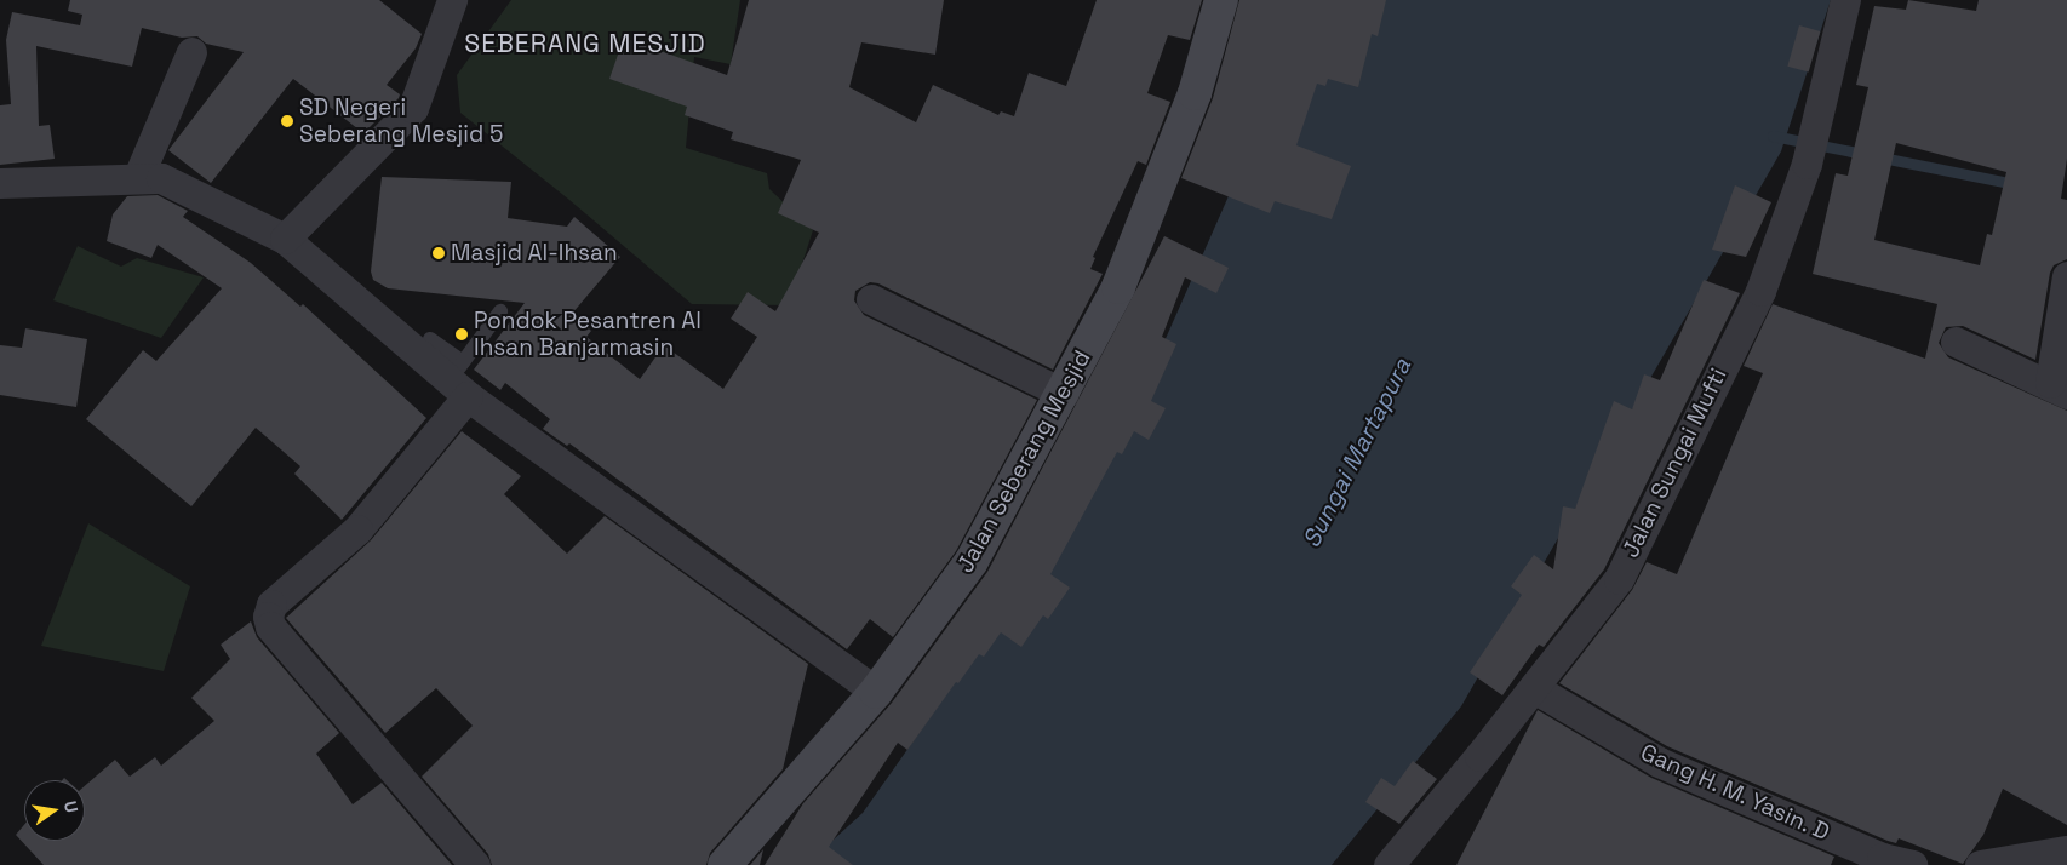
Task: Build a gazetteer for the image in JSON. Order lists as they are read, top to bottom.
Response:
{
  "streets": {
    "street": ["Jalan Seberang Mesjid", "Jalan Sungai Mufti", "Gang H. M. Yasin. D"]
  },
  "crossings": [
    ["Jalan Sungai Mufti", "Gang H. M. Yasin. D"]
  ],
  "districts": ["SEBERANG MESJID"],
  "water": ["Sungai Martapura"],
  "places": ["SD Negeri Seberang Mesjid 5", "Masjid Al-Ihsan", "Pondok Pesantren Al Ihsan Banjarmasin"],
  "north": "right"
}
